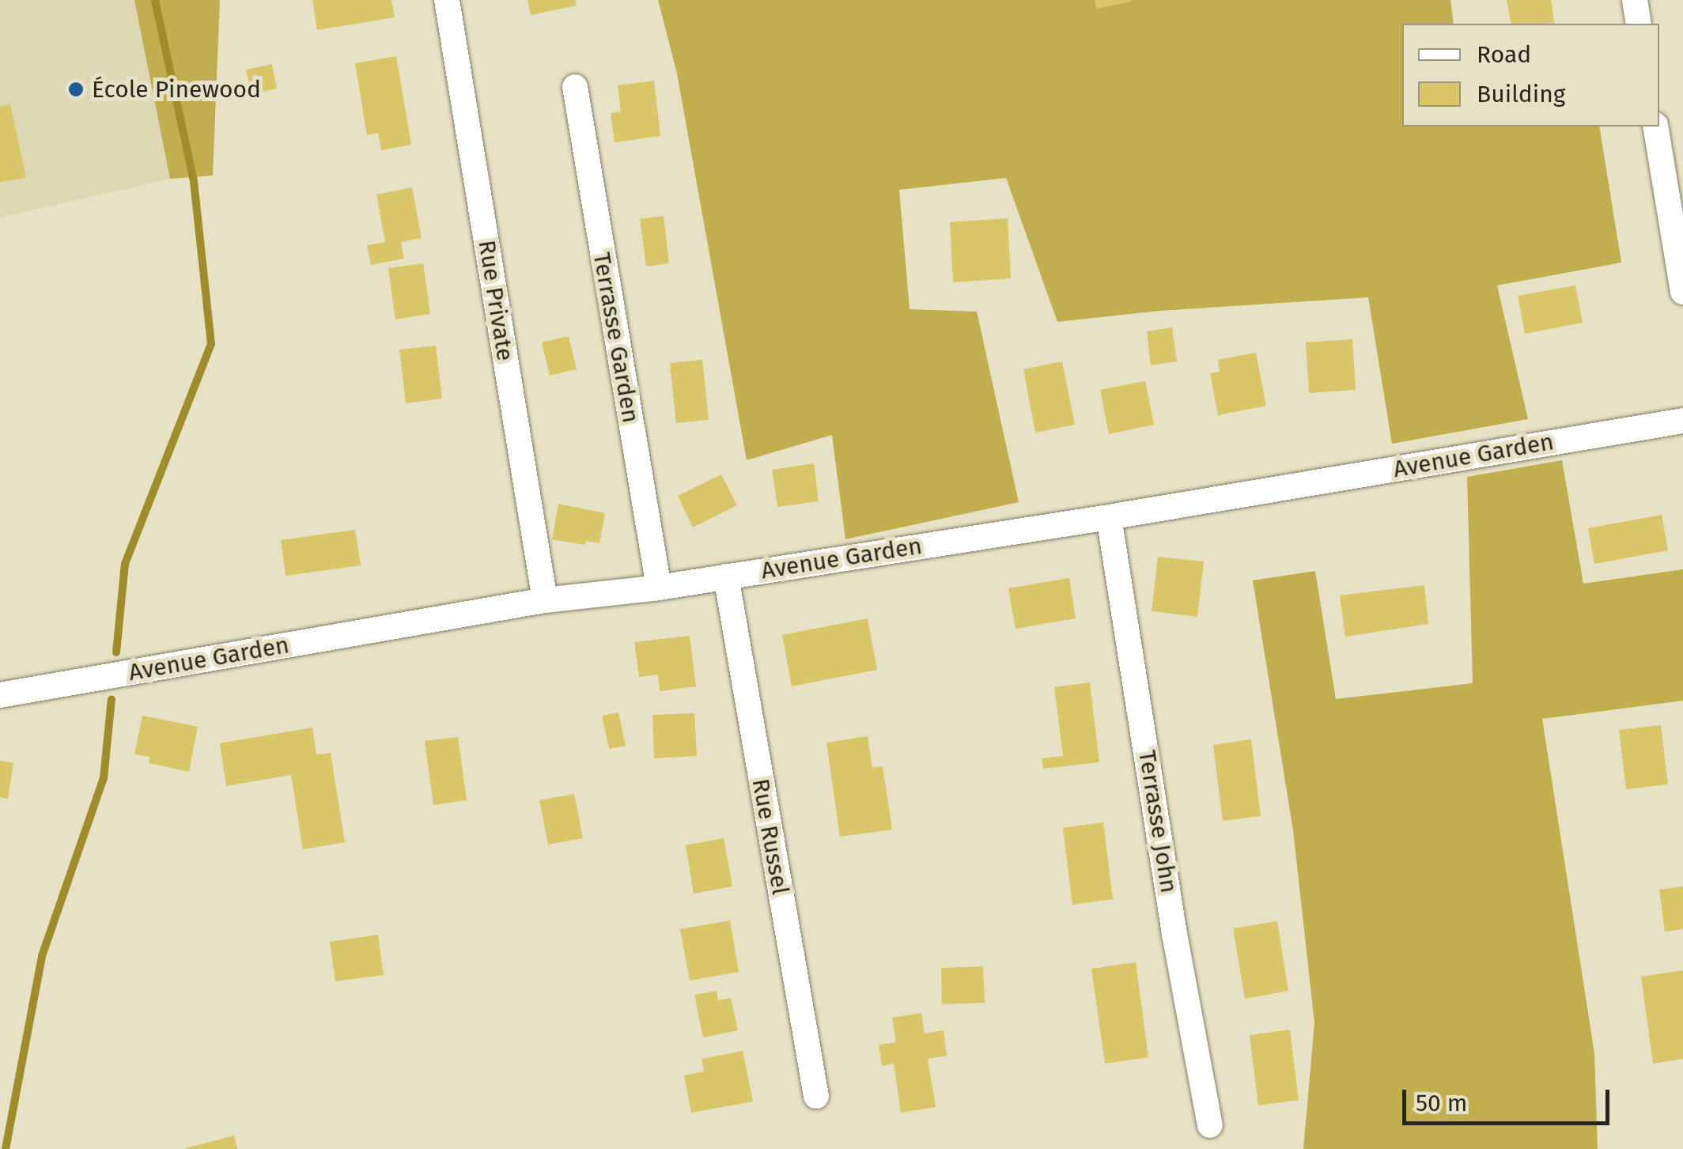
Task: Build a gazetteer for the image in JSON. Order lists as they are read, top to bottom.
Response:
{
  "streets": {
    "street": [
      "Rue Private",
      "Terrasse Garden",
      "Avenue Garden",
      "Terrasse John",
      "Rue Russel"
    ]
  },
  "crossings": [
    ["Rue Private", "Avenue Garden"],
    ["Terrasse Garden", "Avenue Garden"],
    ["Avenue Garden", "Terrasse John"],
    ["Avenue Garden", "Rue Russel"]
  ],
  "places": ["École Pinewood"],
  "legend": ["Road", "Building"],
  "scale_bar": "50 m"
}
